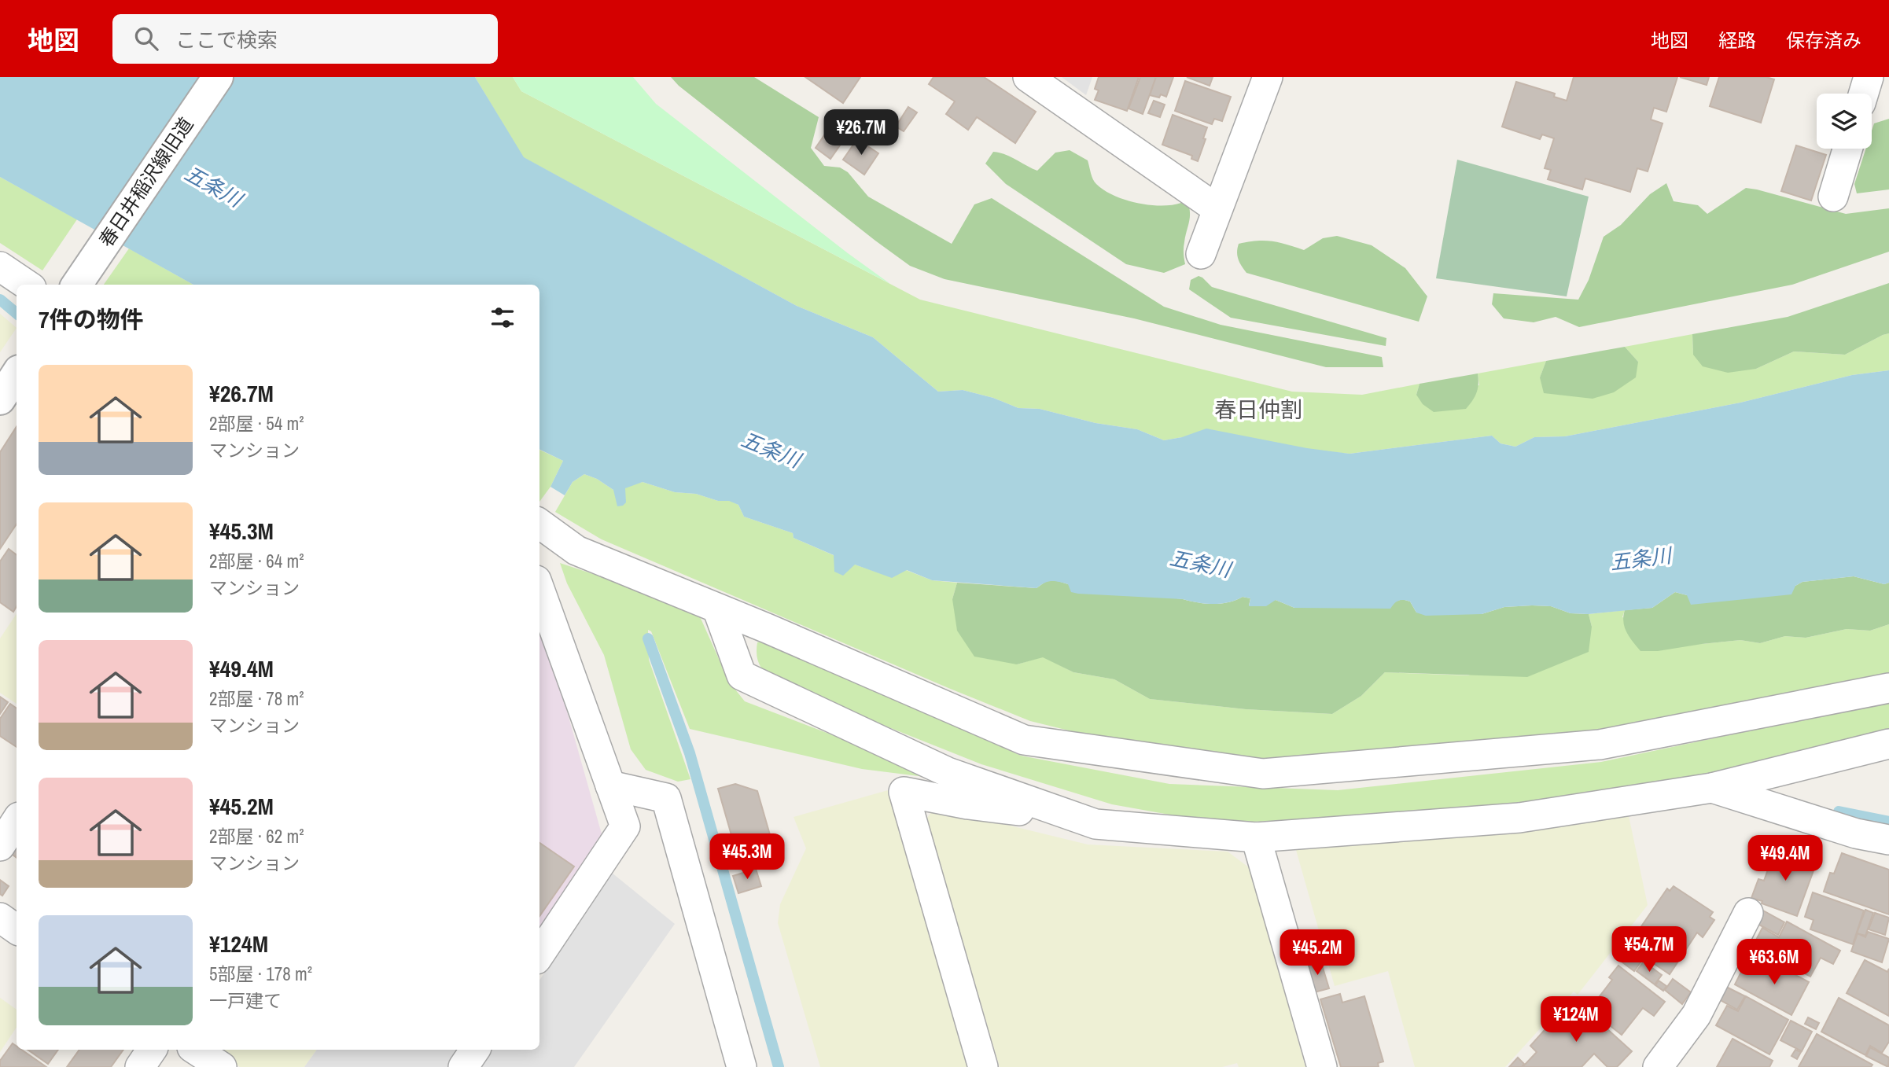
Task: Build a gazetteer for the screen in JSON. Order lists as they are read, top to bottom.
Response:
{
  "streets": {
    "street": ["春日井稲沢線旧道"]
  },
  "districts": ["春日仲割"],
  "water": ["五条川"],
  "page": {
    "header": "地図",
    "search": "ここで検索",
    "nav": ["地図", "経路", "保存済み"],
    "price": [
      "¥26.7M",
      "¥45.3M",
      "¥49.4M",
      "¥54.7M",
      "¥45.2M",
      "¥63.6M",
      "¥124M"
    ],
    "heading": "7件の物件",
    "list": [
      {
        "name": "¥26.7M",
        "note": "2部屋 · 54 m² · マンション"
      },
      {
        "name": "¥45.3M",
        "note": "2部屋 · 64 m² · マンション"
      },
      {
        "name": "¥49.4M",
        "note": "2部屋 · 78 m² · マンション"
      },
      {
        "name": "¥45.2M",
        "note": "2部屋 · 62 m² · マンション"
      },
      {
        "name": "¥124M",
        "note": "5部屋 · 178 m² · 一戸建て"
      }
    ]
  }
}
